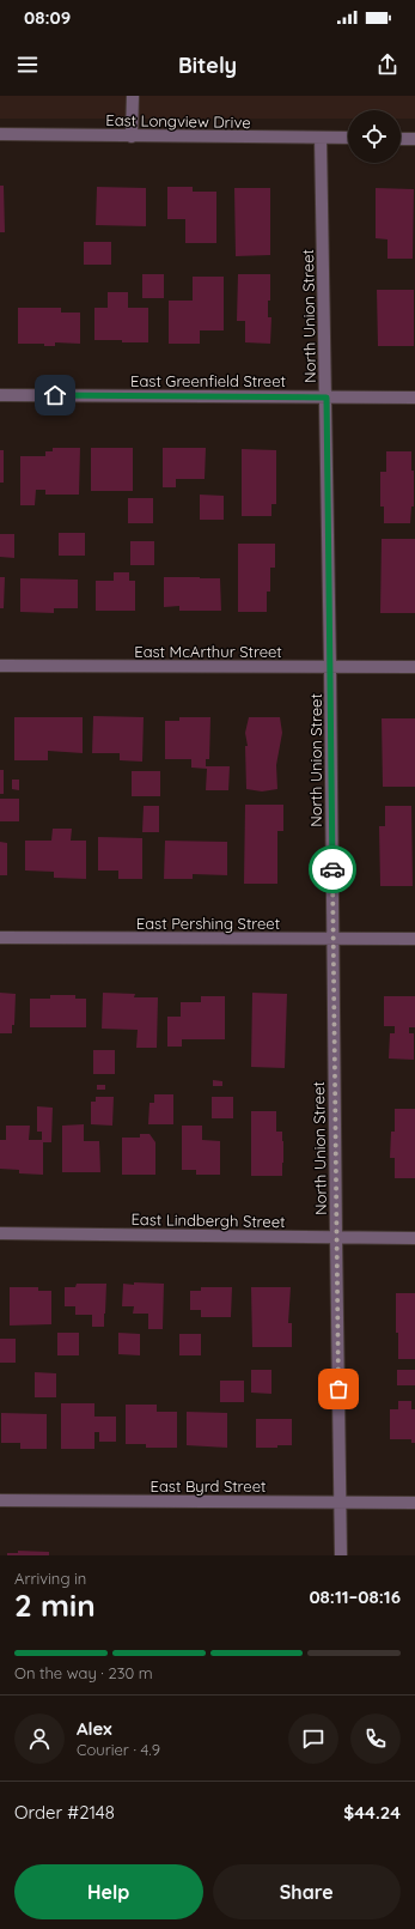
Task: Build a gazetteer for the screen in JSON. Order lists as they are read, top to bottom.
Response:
{
  "streets": {
    "street": [
      "East Longview Drive",
      "North Union Street",
      "East Greenfield Street",
      "East McArthur Street",
      "East Pershing Street",
      "East Lindbergh Street",
      "East Byrd Street"
    ]
  },
  "crossings": [
    ["East Longview Drive", "North Union Street"],
    ["North Union Street", "East Greenfield Street"],
    ["North Union Street", "East McArthur Street"],
    ["North Union Street", "East Pershing Street"],
    ["North Union Street", "East Lindbergh Street"],
    ["North Union Street", "East Byrd Street"]
  ],
  "page": {
    "status": "08:09",
    "header": "Bitely",
    "heading": ["2 min", "Arriving in", "08:11–08:16"],
    "panel": [
      "Alex",
      "Courier · 4.9",
      "Order #2148",
      "$44.24"
    ],
    "bar": "On the way · 230 m",
    "buttons": ["Help", "Share"]
  }
}
